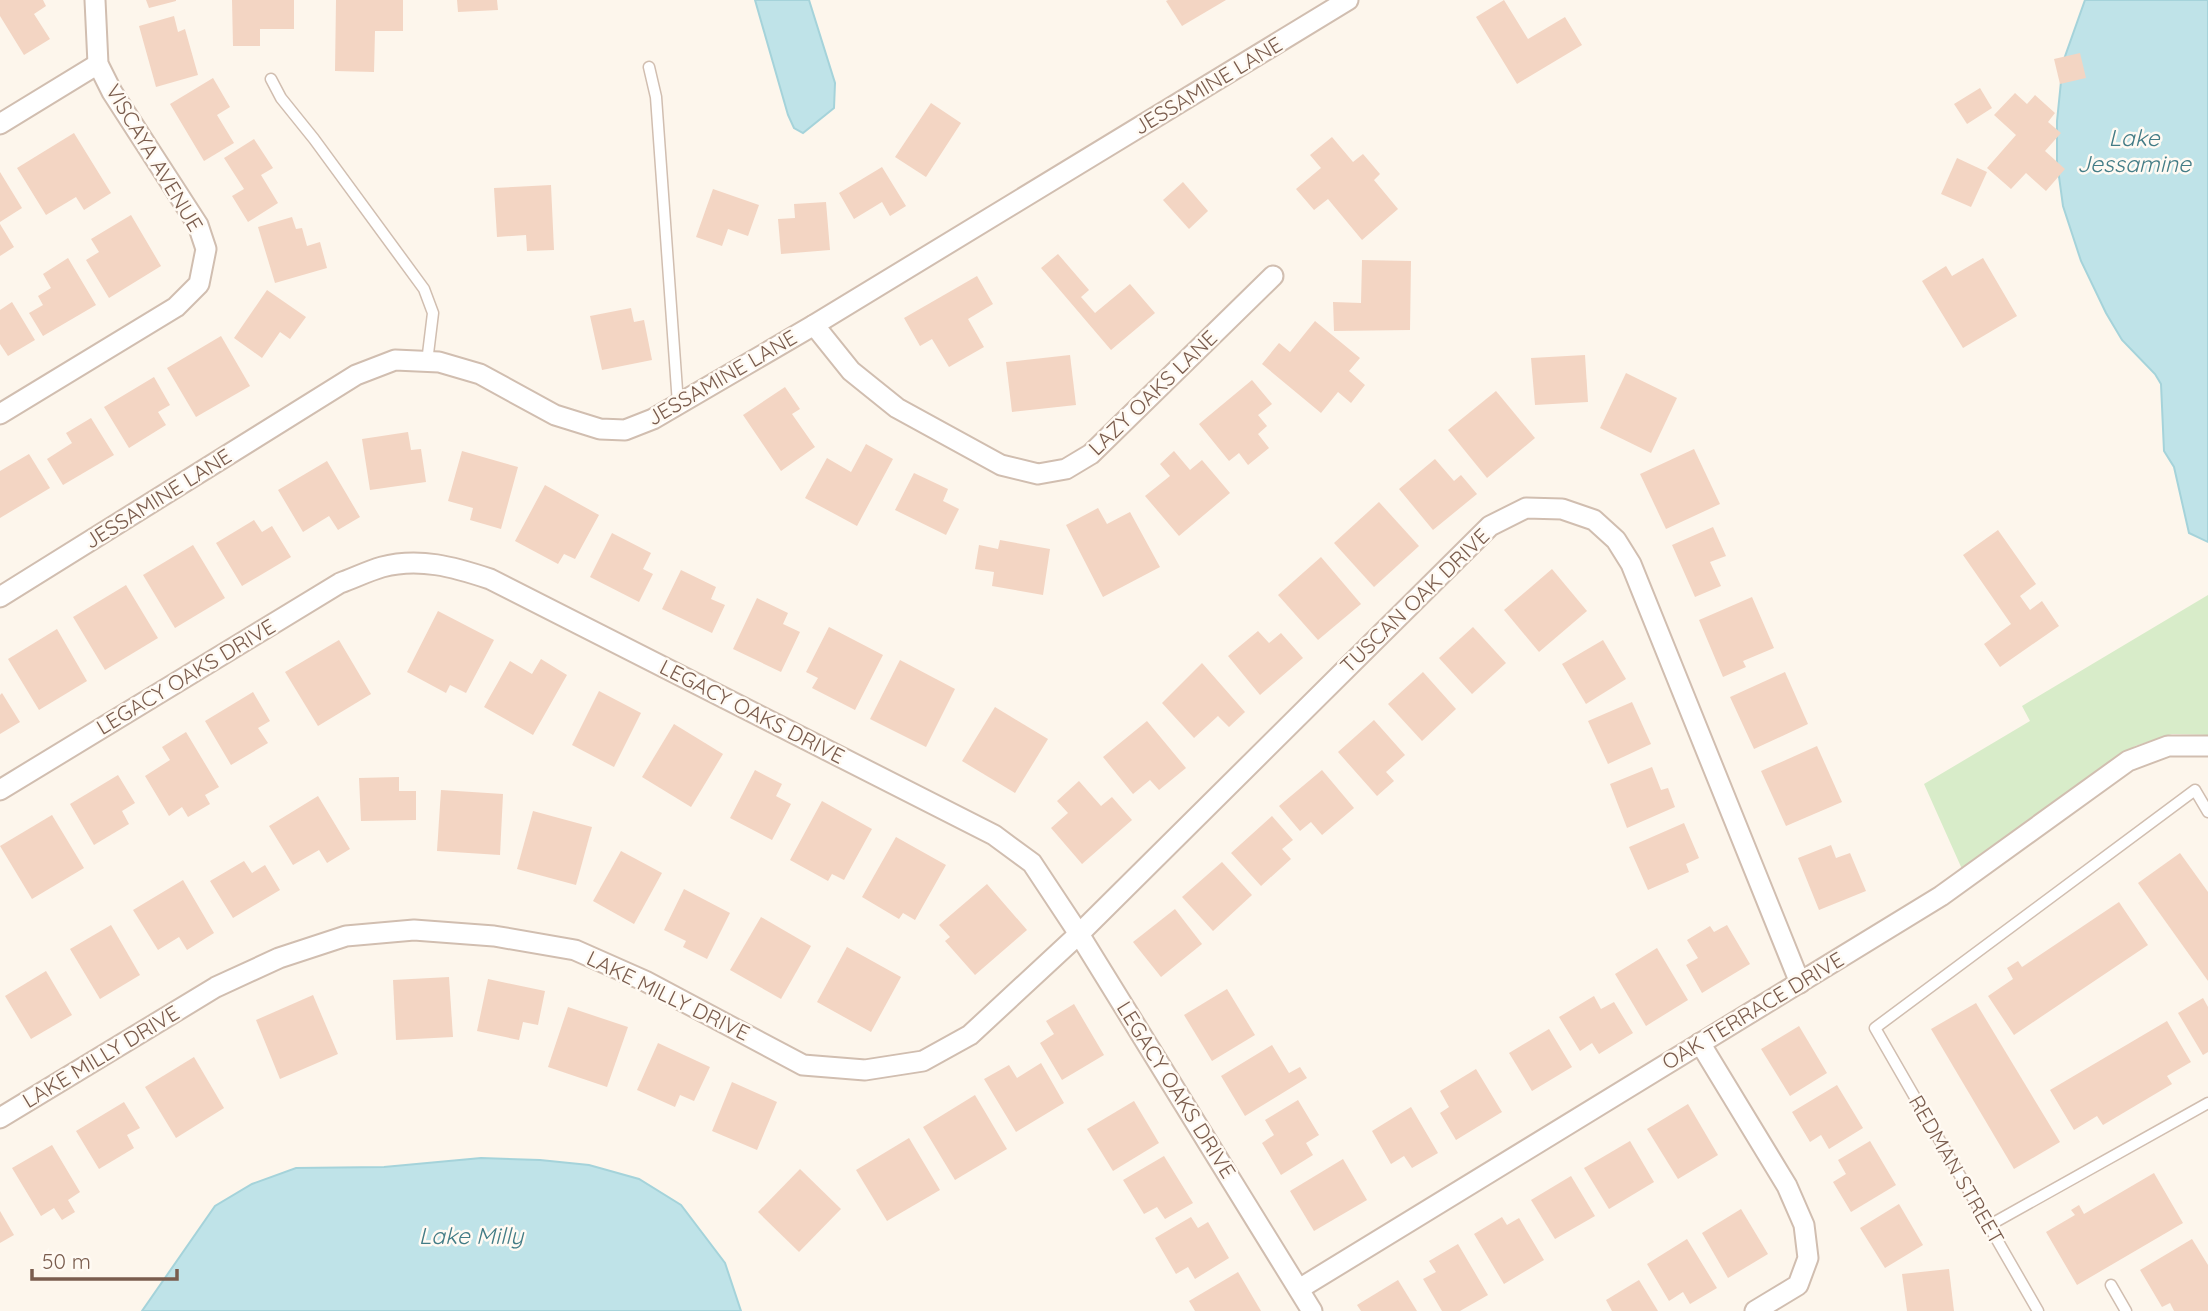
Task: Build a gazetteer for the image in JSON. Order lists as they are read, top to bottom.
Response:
{
  "streets": {
    "street": [
      "JESSAMINE LANE",
      "VISCAYA AVENUE",
      "LAZY OAKS LANE",
      "TUSCAN OAK DRIVE",
      "LEGACY OAKS DRIVE",
      "LAKE MILLY DRIVE",
      "OAK TERRACE DRIVE"
    ],
    "lane": ["REDMAN STREET"]
  },
  "crossings": [
    ["JESSAMINE LANE", "LAZY OAKS LANE"],
    ["TUSCAN OAK DRIVE", "LEGACY OAKS DRIVE"],
    ["TUSCAN OAK DRIVE", "LAKE MILLY DRIVE"],
    ["TUSCAN OAK DRIVE", "OAK TERRACE DRIVE"],
    ["LEGACY OAKS DRIVE", "LAKE MILLY DRIVE"],
    ["LEGACY OAKS DRIVE", "OAK TERRACE DRIVE"]
  ],
  "water": ["Lake Jessamine", "Lake Milly"],
  "scale_bar": "50 m"
}
